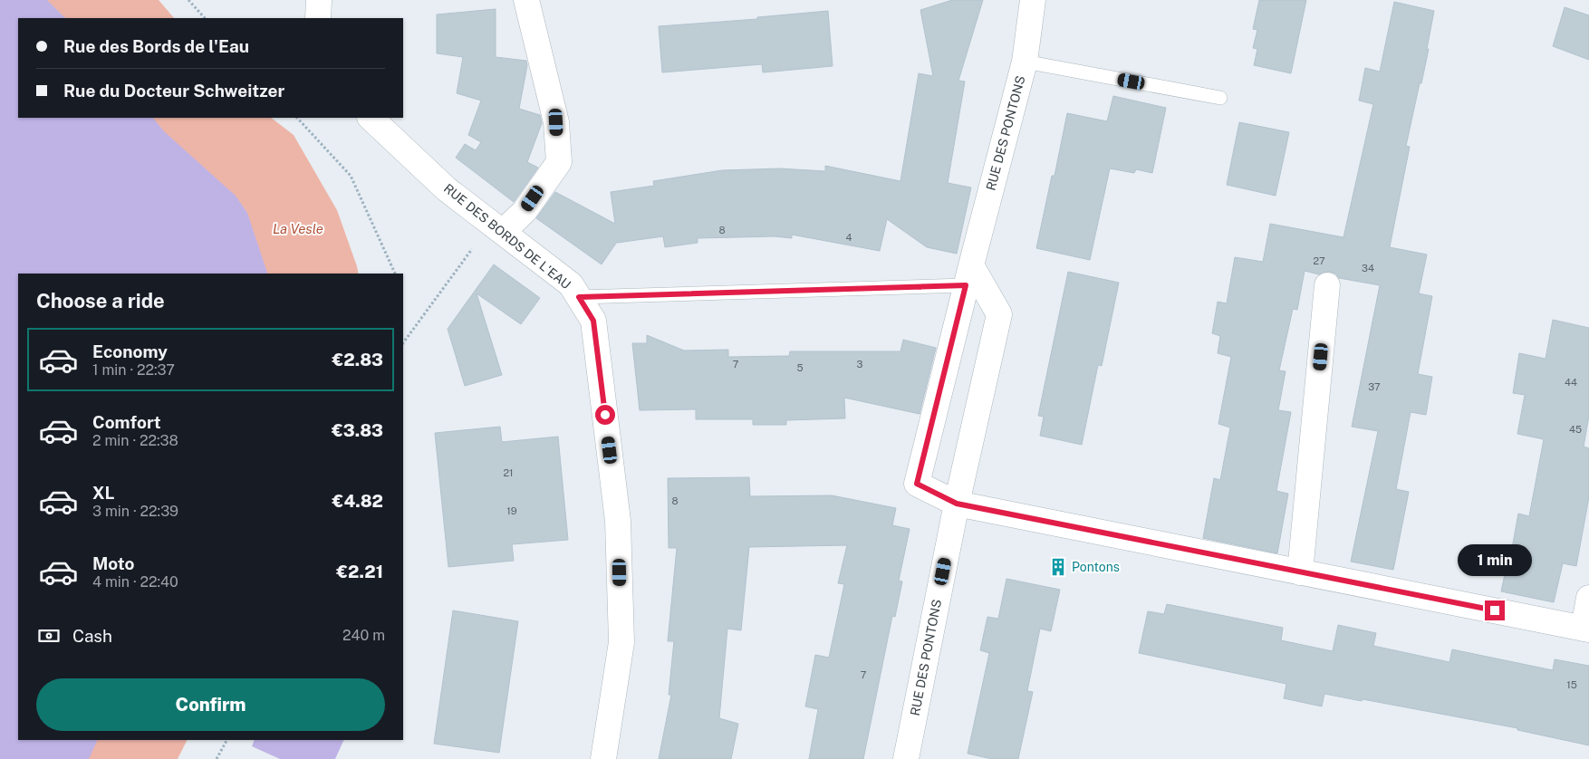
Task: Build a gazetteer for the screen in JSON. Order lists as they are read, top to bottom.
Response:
{
  "streets": {
    "street": ["RUE DES PONTONS", "RUE DES BORDS DE L'EAU"]
  },
  "water": ["La Vesle"],
  "places": {
    "building": ["Pontons"]
  },
  "house_numbers": [
    "8",
    "4",
    "27",
    "34",
    "7",
    "3",
    "5",
    "44",
    "37",
    "45",
    "21",
    "8",
    "19",
    "7",
    "15"
  ],
  "page": {
    "banner": ["Rue des Bords de l'Eau", "Rue du Docteur Schweitzer"],
    "heading": "Choose a ride",
    "list": [
      {
        "name": "Economy",
        "note": "1 min · 22:37",
        "value": "€2.83"
      },
      {
        "name": "Comfort",
        "note": "2 min · 22:38",
        "value": "€3.83"
      },
      {
        "name": "XL",
        "note": "3 min · 22:39",
        "value": "€4.82"
      },
      {
        "name": "Moto",
        "note": "4 min · 22:40",
        "value": "€2.21"
      }
    ],
    "bubble": "1 min",
    "pay": ["Cash", "240 m"],
    "buttons": "Confirm"
  }
}
